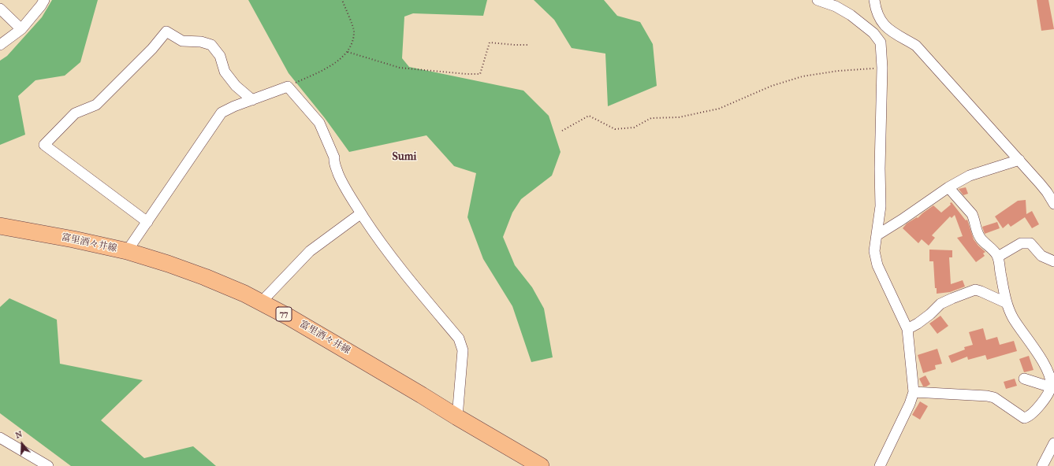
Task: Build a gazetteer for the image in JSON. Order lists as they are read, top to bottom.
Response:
{
  "streets": {
    "main road": ["富里酒々井線", "77"]
  },
  "districts": ["Sumi"],
  "north": "top"
}
